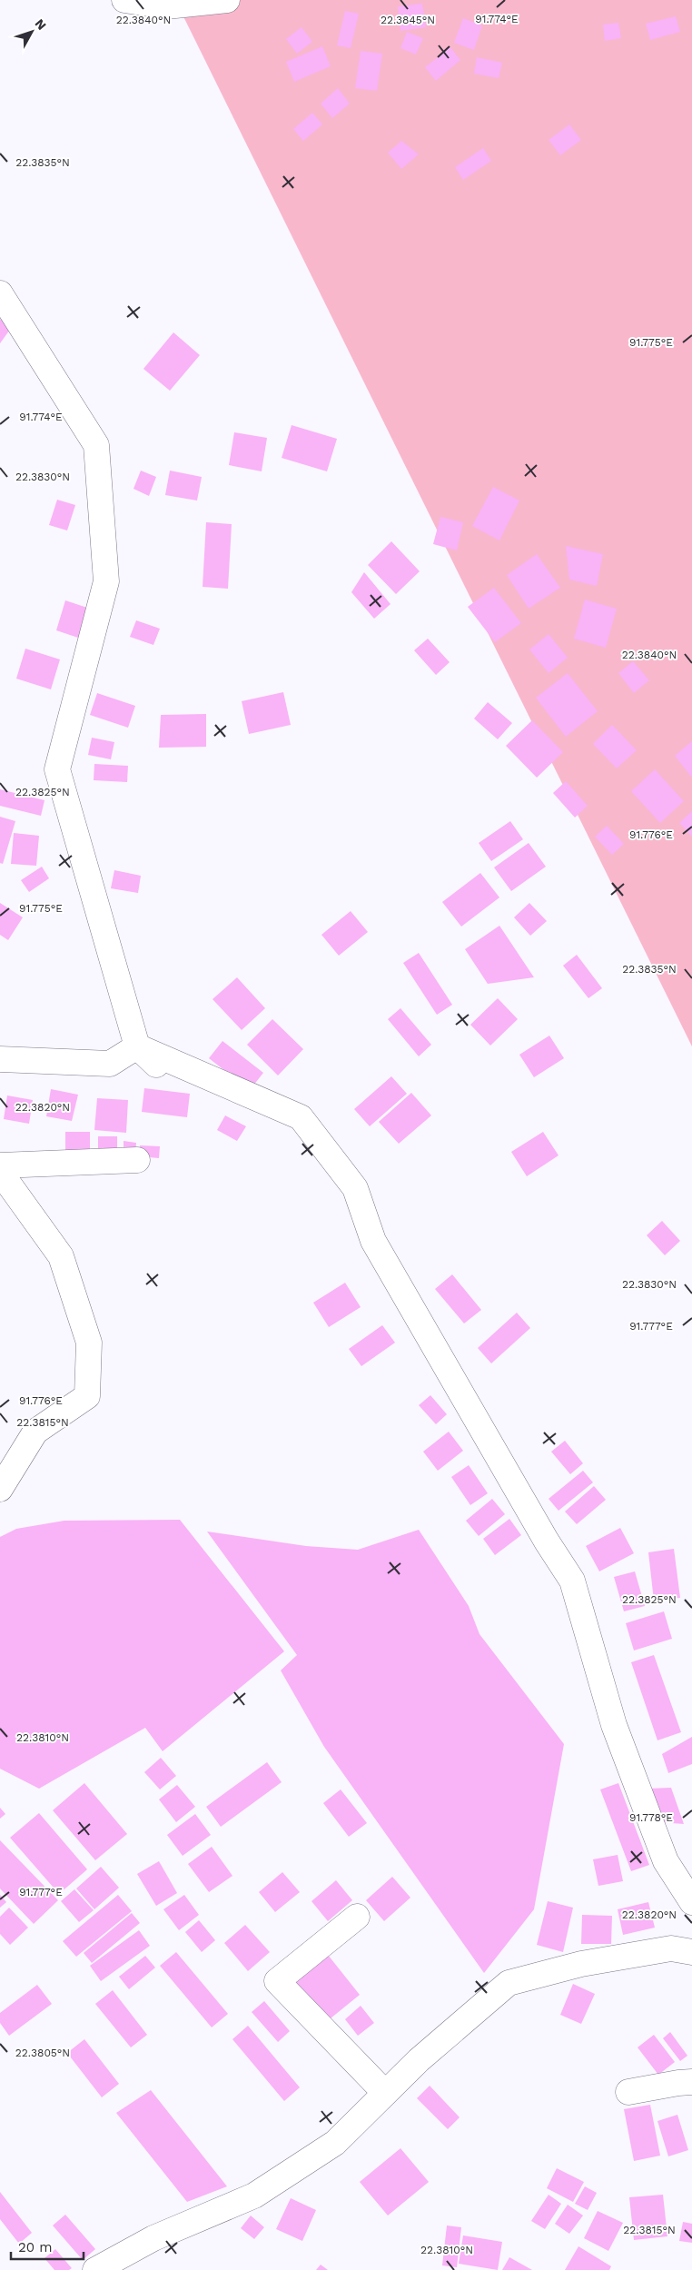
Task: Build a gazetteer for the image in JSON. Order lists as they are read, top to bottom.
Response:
{
  "scale_bar": "20 m",
  "north": "top right",
  "coordinates": [
    "91.774°E",
    "22.3840°N",
    "22.3845°N",
    "22.3835°N",
    "91.775°E",
    "22.3830°N",
    "22.3825°N",
    "91.776°E",
    "22.3820°N",
    "91.777°E",
    "22.3815°N",
    "22.3810°N",
    "91.778°E",
    "22.3805°N"
  ]
}
